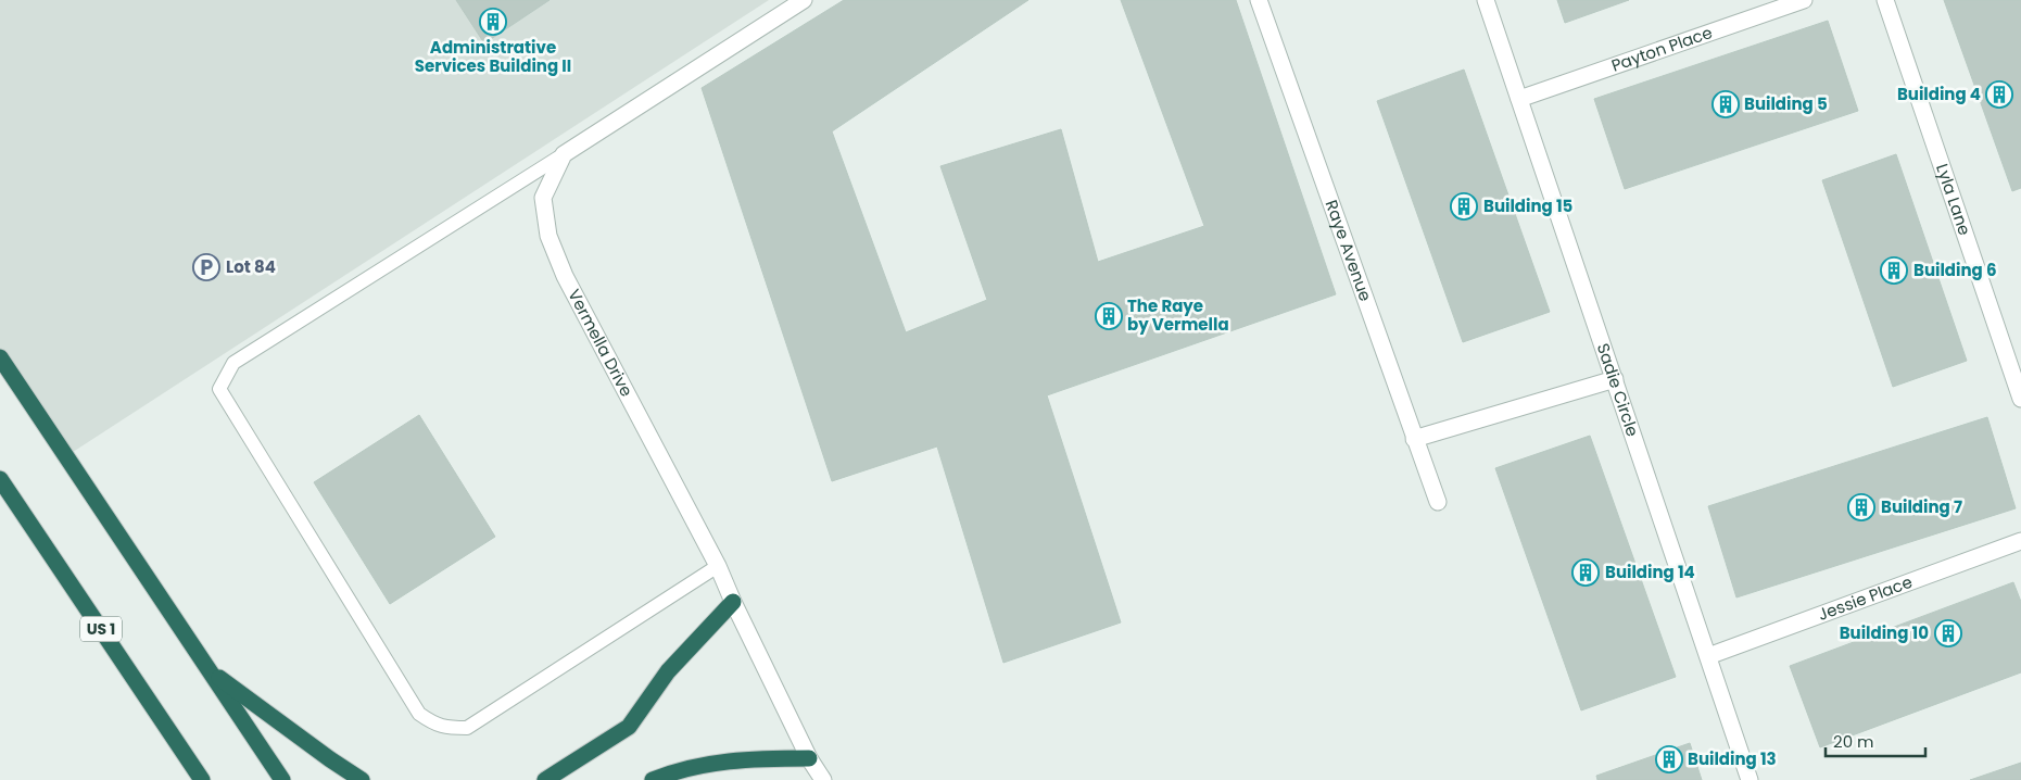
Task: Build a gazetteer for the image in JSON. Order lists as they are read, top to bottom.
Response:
{
  "streets": {
    "highway": ["US 1"],
    "street": [
      "Payton Place",
      "Lyla Lane",
      "Raye Avenue",
      "Vermella Drive",
      "Sadie Circle",
      "Jessie Place"
    ]
  },
  "crossings": [
    ["Payton Place", "Sadie Circle"],
    ["Sadie Circle", "Jessie Place"]
  ],
  "places": {
    "building": [
      "Administrative Services Building II",
      "Building 4",
      "Building 5",
      "Building 15",
      "Building 6",
      "The Raye by Vermella",
      "Building 7",
      "Building 14",
      "Building 10",
      "Building 13"
    ],
    "parking": ["Lot 84"]
  },
  "scale_bar": "20 m"
}
